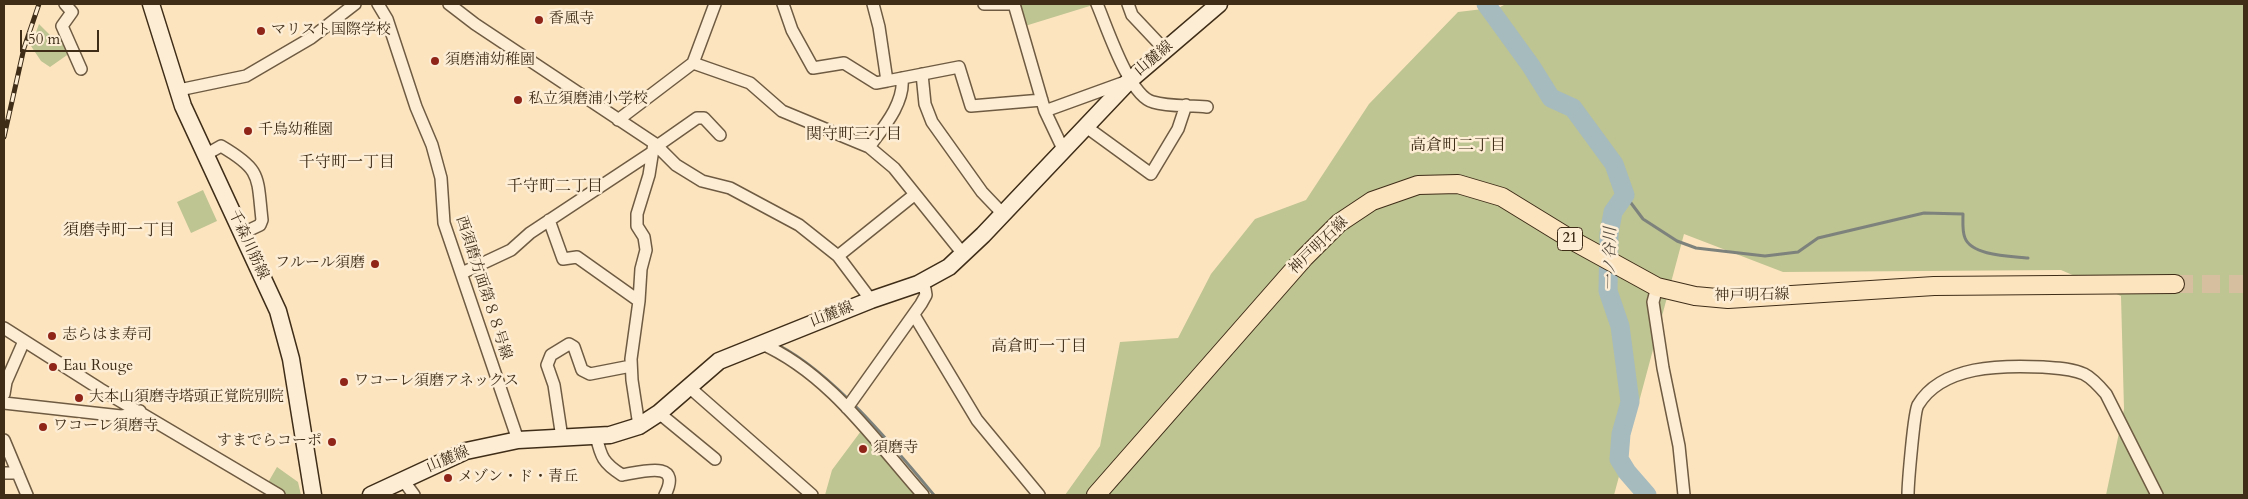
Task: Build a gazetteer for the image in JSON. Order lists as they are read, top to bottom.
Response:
{
  "streets": {
    "main road": ["21", "神戸明石線"],
    "street": ["山麓線", "千森川筋線", "西須磨方面第８８号線"]
  },
  "crossings": [
    ["山麓線", "西須磨方面第８８号線"]
  ],
  "districts": [
    "関守町三丁目",
    "高倉町二丁目",
    "千守町一丁目",
    "千守町二丁目",
    "須磨寺町一丁目",
    "高倉町一丁目"
  ],
  "water": ["一ノ谷川"],
  "places": [
    "香風寺",
    "マリスト国際学校",
    "須磨浦幼稚園",
    "私立須磨浦小学校",
    "千鳥幼稚園",
    "フルール須磨",
    "志らはま寿司",
    "Eau Rouge",
    "ワコーレ須磨アネックス",
    "大本山須磨寺塔頭正覚院別院",
    "ワコーレ須磨寺",
    "すまでらコーポ",
    "須磨寺",
    "メゾン・ド・青丘"
  ],
  "scale_bar": "50 m"
}
